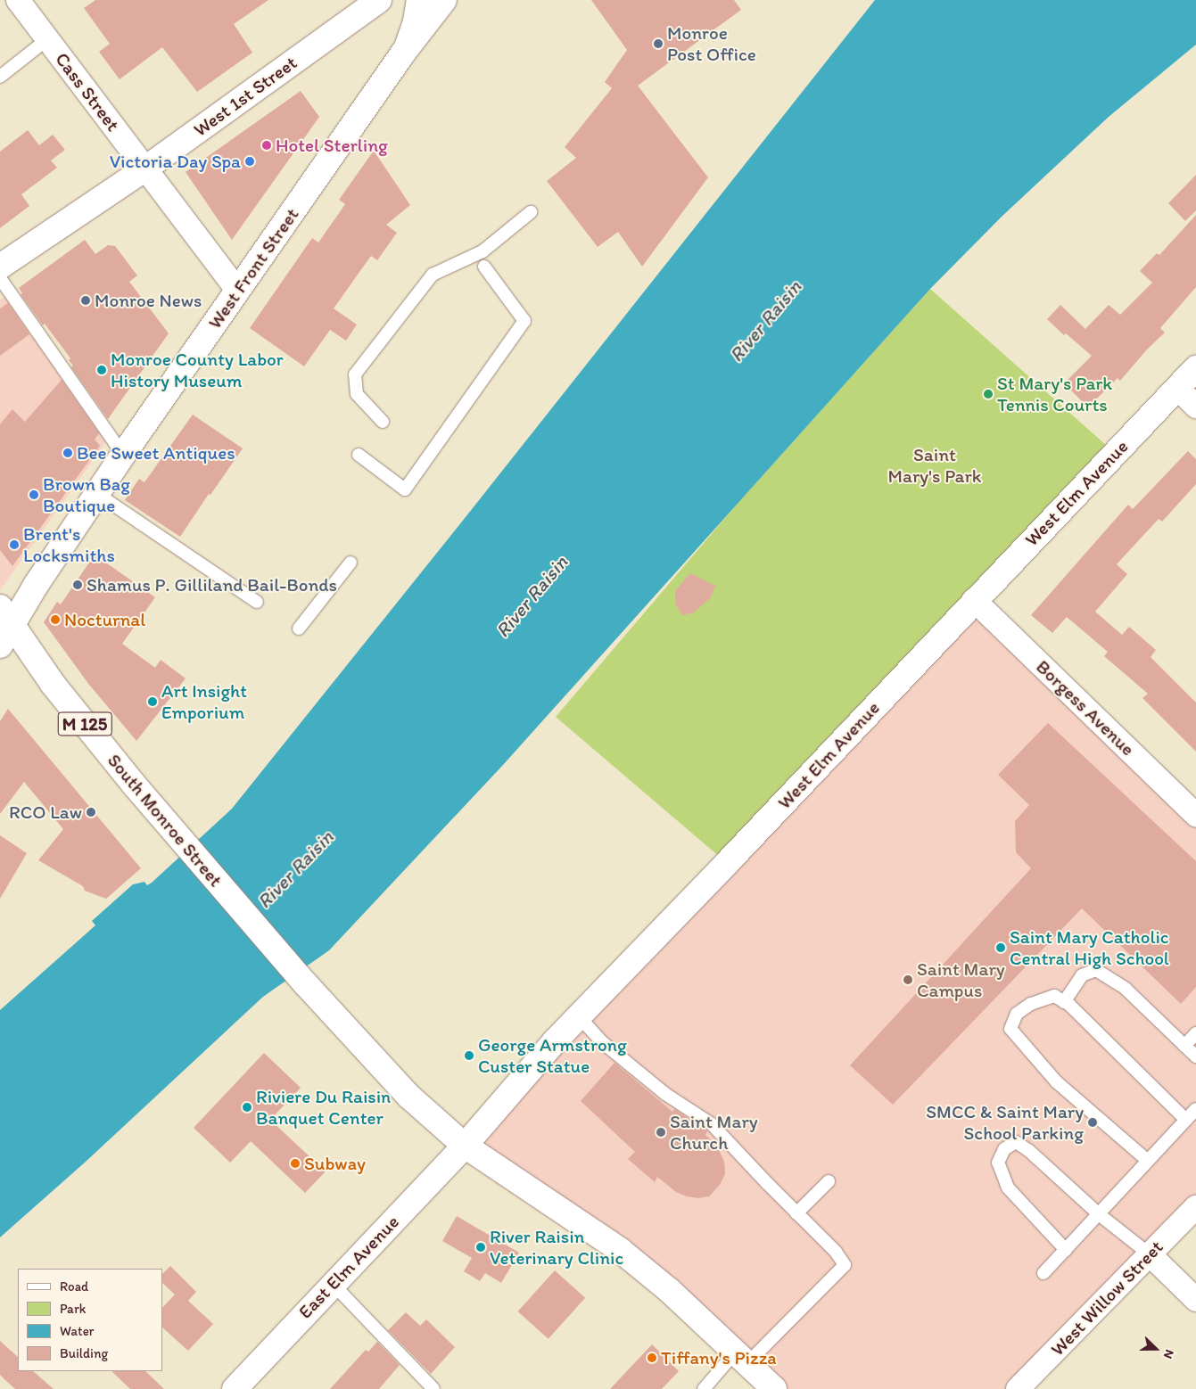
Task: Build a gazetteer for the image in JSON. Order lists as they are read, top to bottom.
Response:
{
  "streets": {
    "street": [
      "Cass Street",
      "West 1st Street",
      "West Front Street",
      "West Elm Avenue",
      "Borgess Avenue",
      "M 125",
      "South Monroe Street",
      "East Elm Avenue",
      "West Willow Street"
    ]
  },
  "crossings": [
    ["Cass Street", "West 1st Street"],
    ["Cass Street", "West Front Street"],
    ["West Front Street", "South Monroe Street"],
    ["West Elm Avenue", "Borgess Avenue"],
    ["West Elm Avenue", "South Monroe Street"],
    ["West Elm Avenue", "East Elm Avenue"],
    ["South Monroe Street", "East Elm Avenue"]
  ],
  "water": ["River Raisin"],
  "parks": ["Saint Mary's Park"],
  "places": [
    "Monroe Post Office",
    "Hotel Sterling",
    "Victoria Day Spa",
    "Monroe News",
    "Monroe County Labor History Museum",
    "St Mary's Park Tennis Courts",
    "Bee Sweet Antiques",
    "Brown Bag Boutique",
    "Brent's Locksmiths",
    "Shamus P. Gilliland Bail-Bonds",
    "Nocturnal",
    "Art Insight Emporium",
    "RCO Law",
    "Saint Mary Catholic Central High School",
    "Saint Mary Campus",
    "George Armstrong Custer Statue",
    "Riviere Du Raisin Banquet Center",
    "SMCC & Saint Mary School Parking",
    "Saint Mary Church",
    "Subway",
    "River Raisin Veterinary Clinic",
    "Tiffany's Pizza"
  ],
  "legend": [
    "Road",
    "Park",
    "Water",
    "Building"
  ],
  "north": "right"
}
